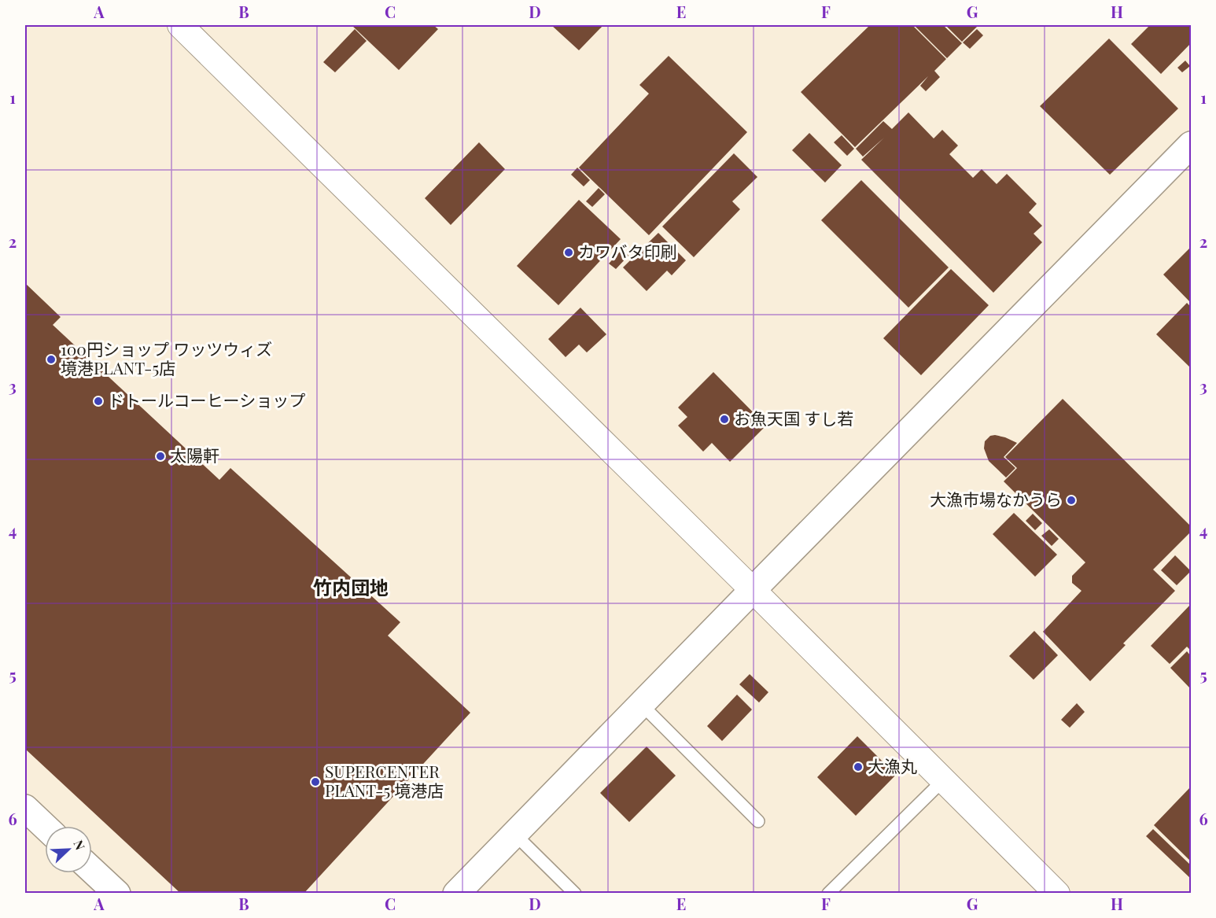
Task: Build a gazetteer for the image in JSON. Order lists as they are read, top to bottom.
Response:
{
  "districts": ["竹内団地"],
  "places": [
    "カワバタ印刷",
    "100円ショップ ワッツウィズ 境港PLANT-5店",
    "ドトールコーヒーショップ",
    "お魚天国 すし若",
    "太陽軒",
    "大漁市場なかうら",
    "大漁丸",
    "SUPERCENTER PLANT-5 境港店"
  ],
  "north": "top right",
  "grid": {
    "columns": [
      "A",
      "B",
      "C",
      "D",
      "E",
      "F",
      "G",
      "H"
    ],
    "rows": [
      "1",
      "2",
      "3",
      "4",
      "5",
      "6"
    ]
  }
}
